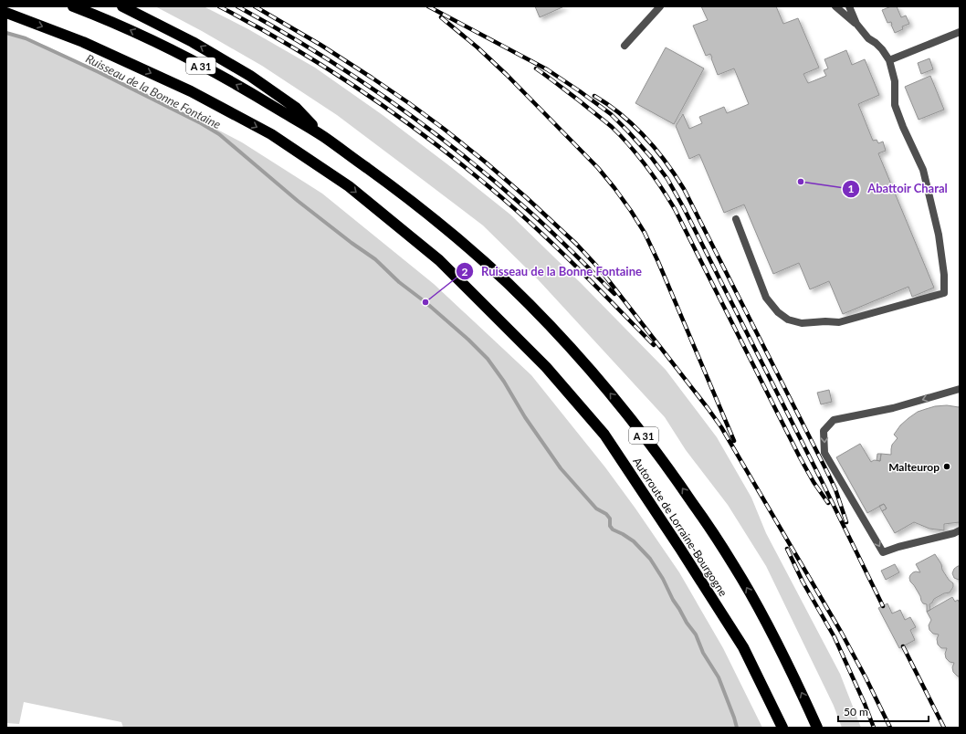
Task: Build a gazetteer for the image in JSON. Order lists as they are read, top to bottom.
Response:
{
  "streets": {
    "highway": ["A 31", "Autoroute de Lorraine-Bourgogne"]
  },
  "water": ["Ruisseau de la Bonne Fontaine"],
  "places": ["Abattoir Charal", "Ruisseau de la Bonne Fontaine", "Malteurop"],
  "scale_bar": "50 m"
}
